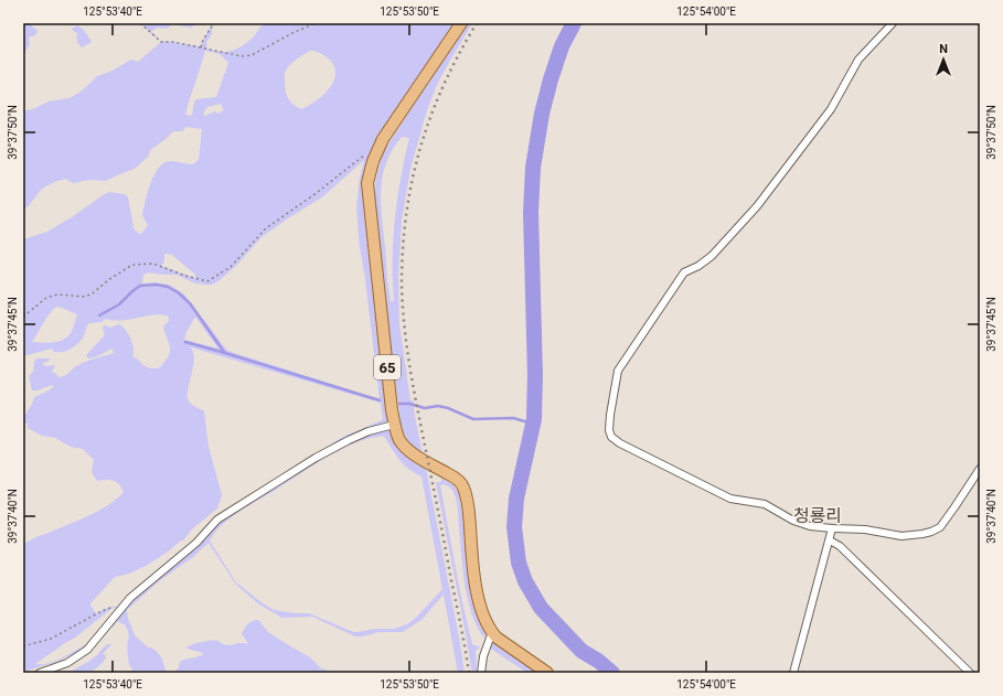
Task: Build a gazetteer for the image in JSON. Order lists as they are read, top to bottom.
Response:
{
  "streets": {
    "main road": ["65"]
  },
  "districts": ["청룡리"],
  "north": "top",
  "coordinates": [
    "125°53'40\"E",
    "125°53'50\"E",
    "125°54'00\"E",
    "39°37'50\"N",
    "39°37'45\"N",
    "39°37'40\"N"
  ]
}
